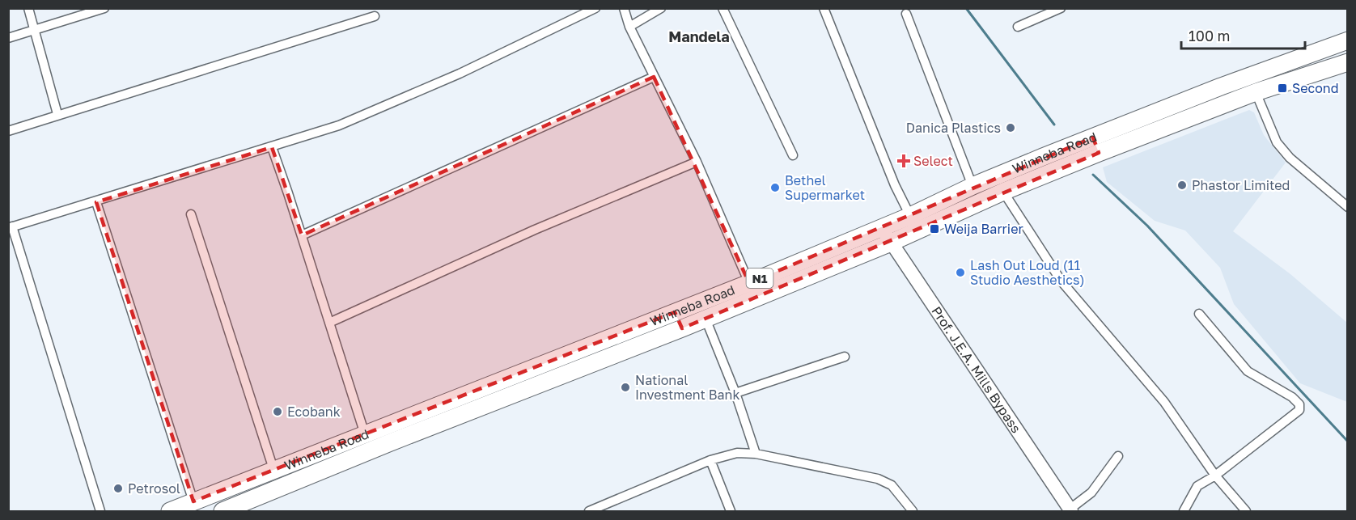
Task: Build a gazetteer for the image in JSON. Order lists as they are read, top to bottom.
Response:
{
  "streets": {
    "highway": ["Winneba Road", "N1"],
    "street": ["Prof. J.E.A. Mills Bypass"]
  },
  "crossings": [
    ["Winneba Road", "Prof. J.E.A. Mills Bypass"]
  ],
  "districts": ["Mandela"],
  "places": {
    "transit": ["Second", "Weija Barrier"],
    "other": [
      "Danica Plastics",
      "Phastor Limited",
      "Bethel Supermarket",
      "Lash Out Loud (11 Studio Aesthetics)",
      "National Investment Bank",
      "Ecobank",
      "Petrosol"
    ],
    "health": ["Select"]
  },
  "scale_bar": "100 m"
}
